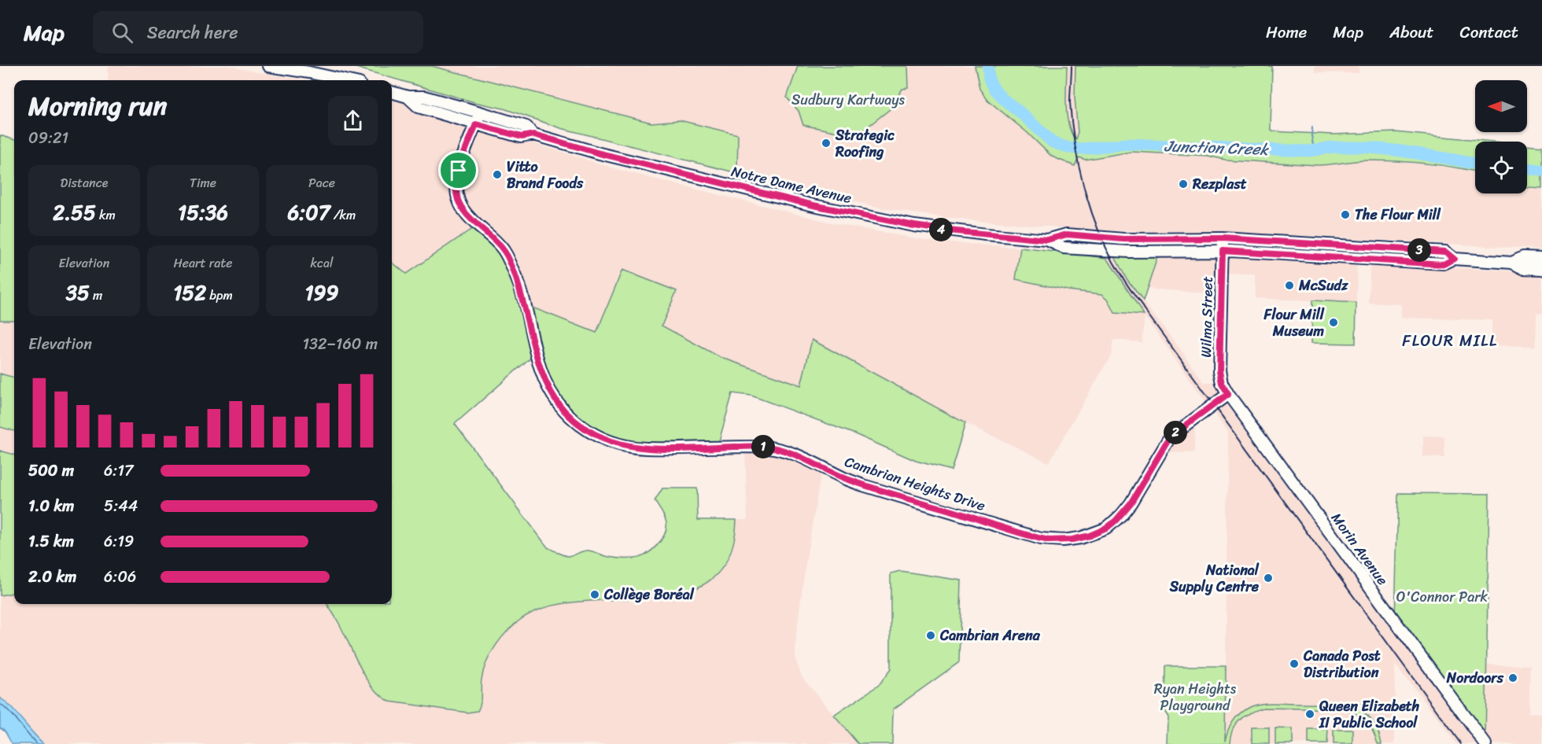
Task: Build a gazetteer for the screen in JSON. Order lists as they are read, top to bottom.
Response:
{
  "streets": {
    "main road": [
      "Notre Dame Avenue",
      "Wilma Street",
      "Cambrian Heights Drive",
      "Morin Avenue"
    ]
  },
  "crossings": [
    ["Notre Dame Avenue", "Wilma Street"],
    ["Notre Dame Avenue", "Cambrian Heights Drive"],
    ["Wilma Street", "Cambrian Heights Drive"],
    ["Wilma Street", "Morin Avenue"],
    ["Cambrian Heights Drive", "Morin Avenue"]
  ],
  "districts": ["FLOUR MILL"],
  "water": ["Junction Creek"],
  "parks": ["Sudbury Kartways", "O'Connor Park", "Ryan Heights Playground"],
  "places": [
    "Strategic Roofing",
    "Vitto Brand Foods",
    "Rezplast",
    "The Flour Mill",
    "McSudz",
    "Flour Mill Museum",
    "National Supply Centre",
    "Collège Boréal",
    "Cambrian Arena",
    "Canada Post Distribution",
    "Nordoors",
    "Queen Elizabeth II Public School"
  ],
  "north": "left",
  "page": {
    "header": "Map",
    "search": "Search here",
    "nav": [
      "Home",
      "Map",
      "About",
      "Contact"
    ],
    "heading": ["Morning run", "09:21"],
    "stats": [
      ["Distance", "2.55 km"],
      ["Time", "15:36"],
      ["Pace", "6:07 /km"],
      ["Elevation", "35 m"],
      ["Heart rate", "152 bpm"],
      ["kcal", "199"]
    ],
    "pins": [
      "4",
      "3",
      "2",
      "1"
    ],
    "chart": ["Elevation", "132–160 m"],
    "list": [
      {
        "name": "500 m",
        "note": "6:17"
      },
      {
        "name": "1.0 km",
        "note": "5:44"
      },
      {
        "name": "1.5 km",
        "note": "6:19"
      },
      {
        "name": "2.0 km",
        "note": "6:06"
      }
    ]
  }
}
